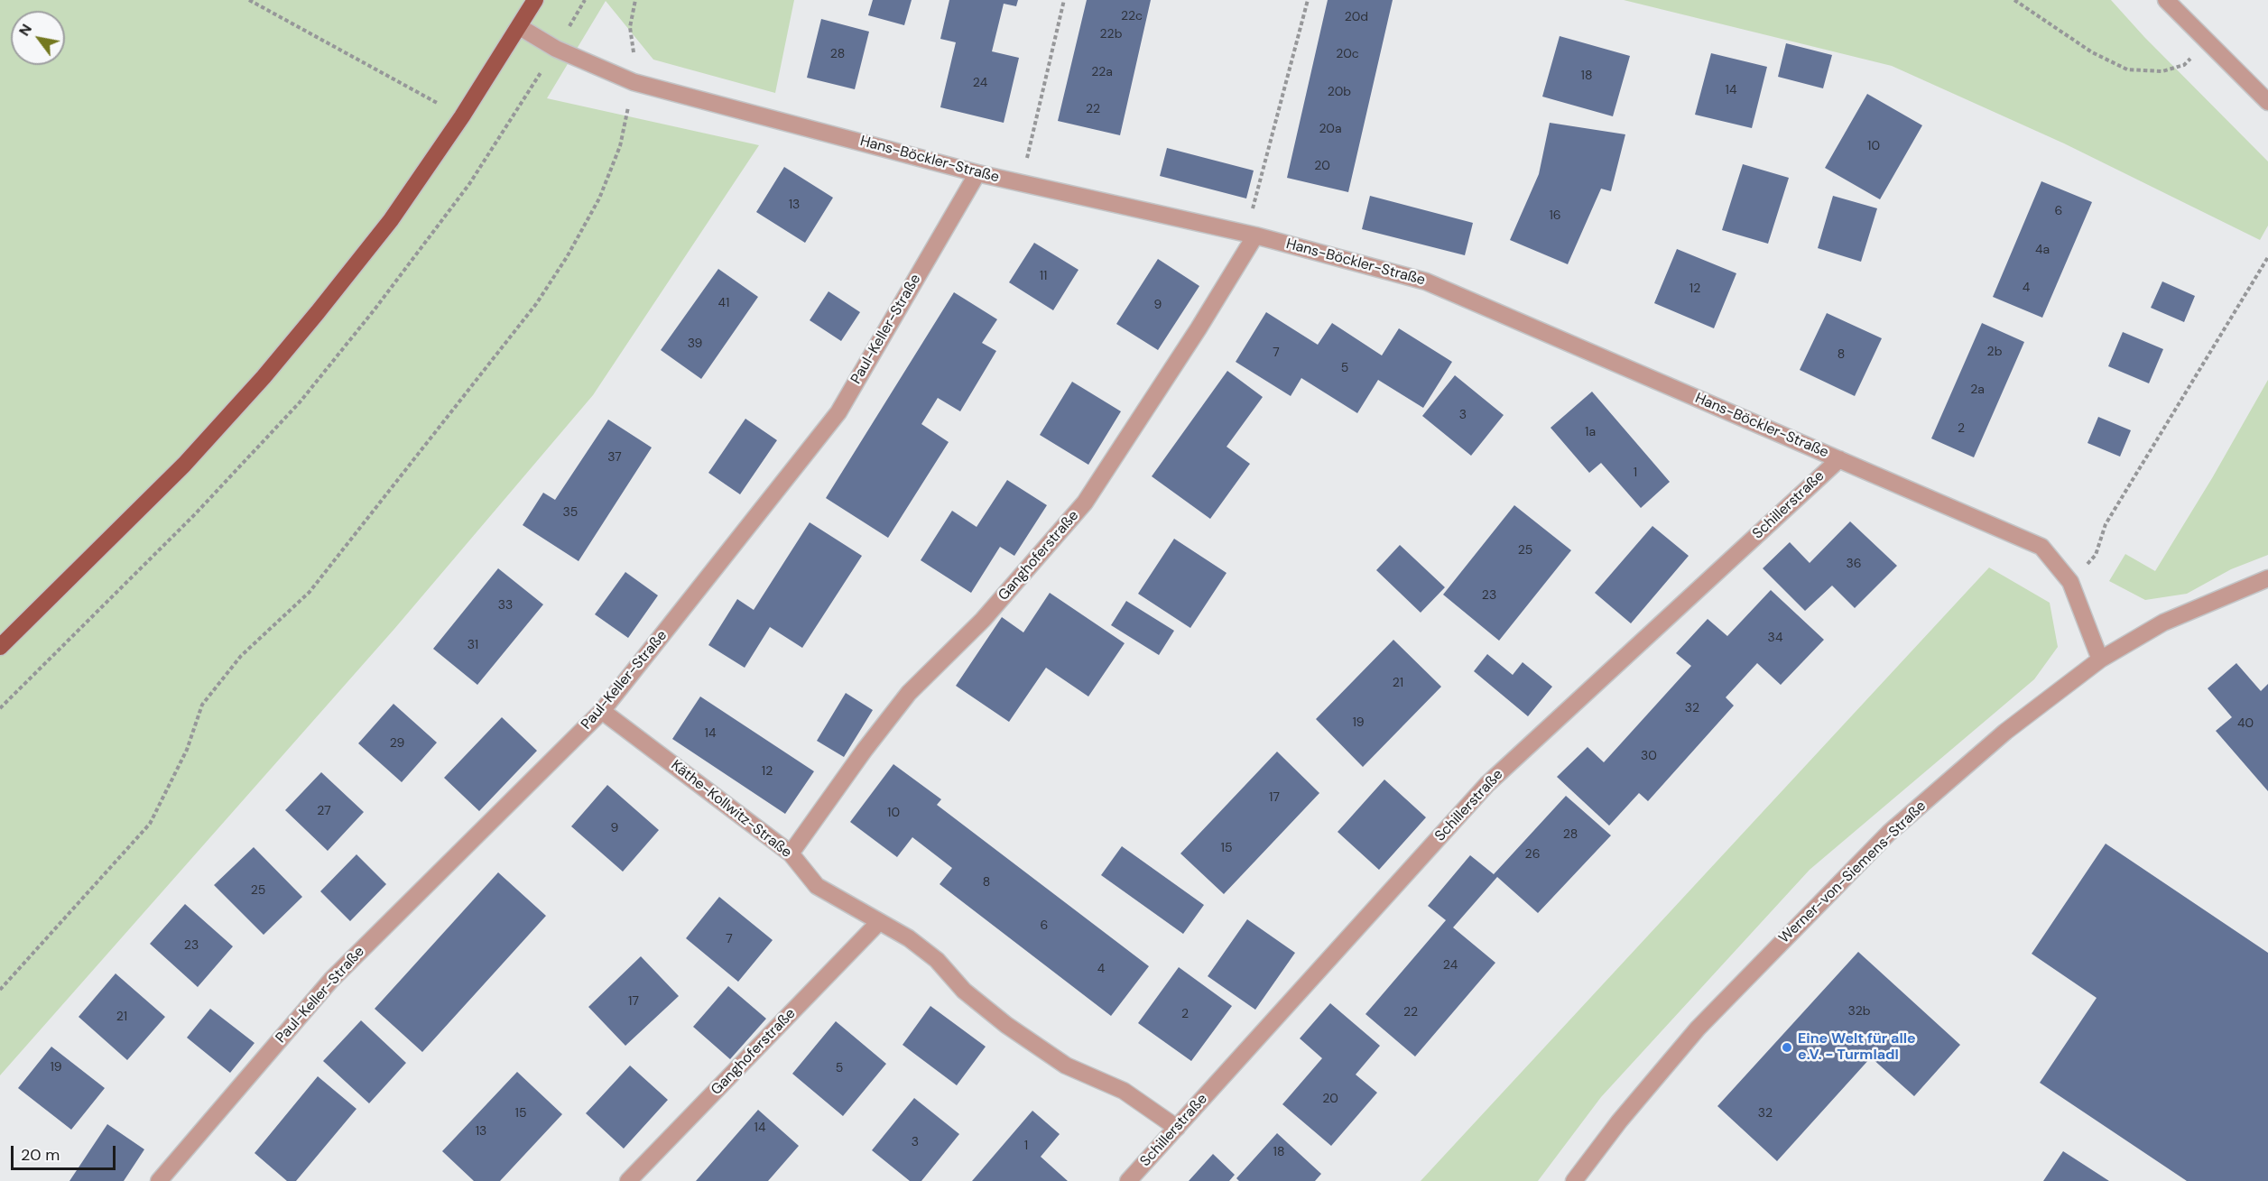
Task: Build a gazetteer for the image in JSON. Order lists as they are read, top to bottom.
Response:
{
  "streets": {
    "street": [
      "Hans-Böckler-Straße",
      "Paul-Keller-Straße",
      "Schillerstraße",
      "Ganghoferstraße",
      "Käthe-Kollwitz-Straße",
      "Werner-von-Siemens-Straße"
    ]
  },
  "crossings": [
    ["Hans-Böckler-Straße", "Paul-Keller-Straße"],
    ["Hans-Böckler-Straße", "Schillerstraße"],
    ["Hans-Böckler-Straße", "Ganghoferstraße"],
    ["Hans-Böckler-Straße", "Werner-von-Siemens-Straße"],
    ["Paul-Keller-Straße", "Käthe-Kollwitz-Straße"],
    ["Schillerstraße", "Käthe-Kollwitz-Straße"],
    ["Ganghoferstraße", "Käthe-Kollwitz-Straße"]
  ],
  "places": ["Eine Welt für alle e.V. - Turmladl"],
  "house_numbers": [
    "22c",
    "20d",
    "22b",
    "28",
    "20c",
    "22a",
    "18",
    "24",
    "14",
    "20b",
    "22",
    "20a",
    "10",
    "20",
    "13",
    "6",
    "16",
    "4a",
    "11",
    "4",
    "12",
    "41",
    "9",
    "39",
    "2b",
    "7",
    "8",
    "5",
    "2a",
    "3",
    "2",
    "1a",
    "37",
    "1",
    "35",
    "25",
    "36",
    "23",
    "33",
    "34",
    "31",
    "21",
    "32",
    "19",
    "40",
    "14",
    "29",
    "30",
    "12",
    "17",
    "27",
    "10",
    "9",
    "28",
    "15",
    "26",
    "8",
    "25",
    "6",
    "7",
    "23",
    "24",
    "4",
    "17",
    "32b",
    "22",
    "2",
    "21",
    "19",
    "5",
    "20",
    "15",
    "32",
    "14",
    "13",
    "3",
    "1",
    "18"
  ],
  "scale_bar": "20 m",
  "north": "top left"
}
